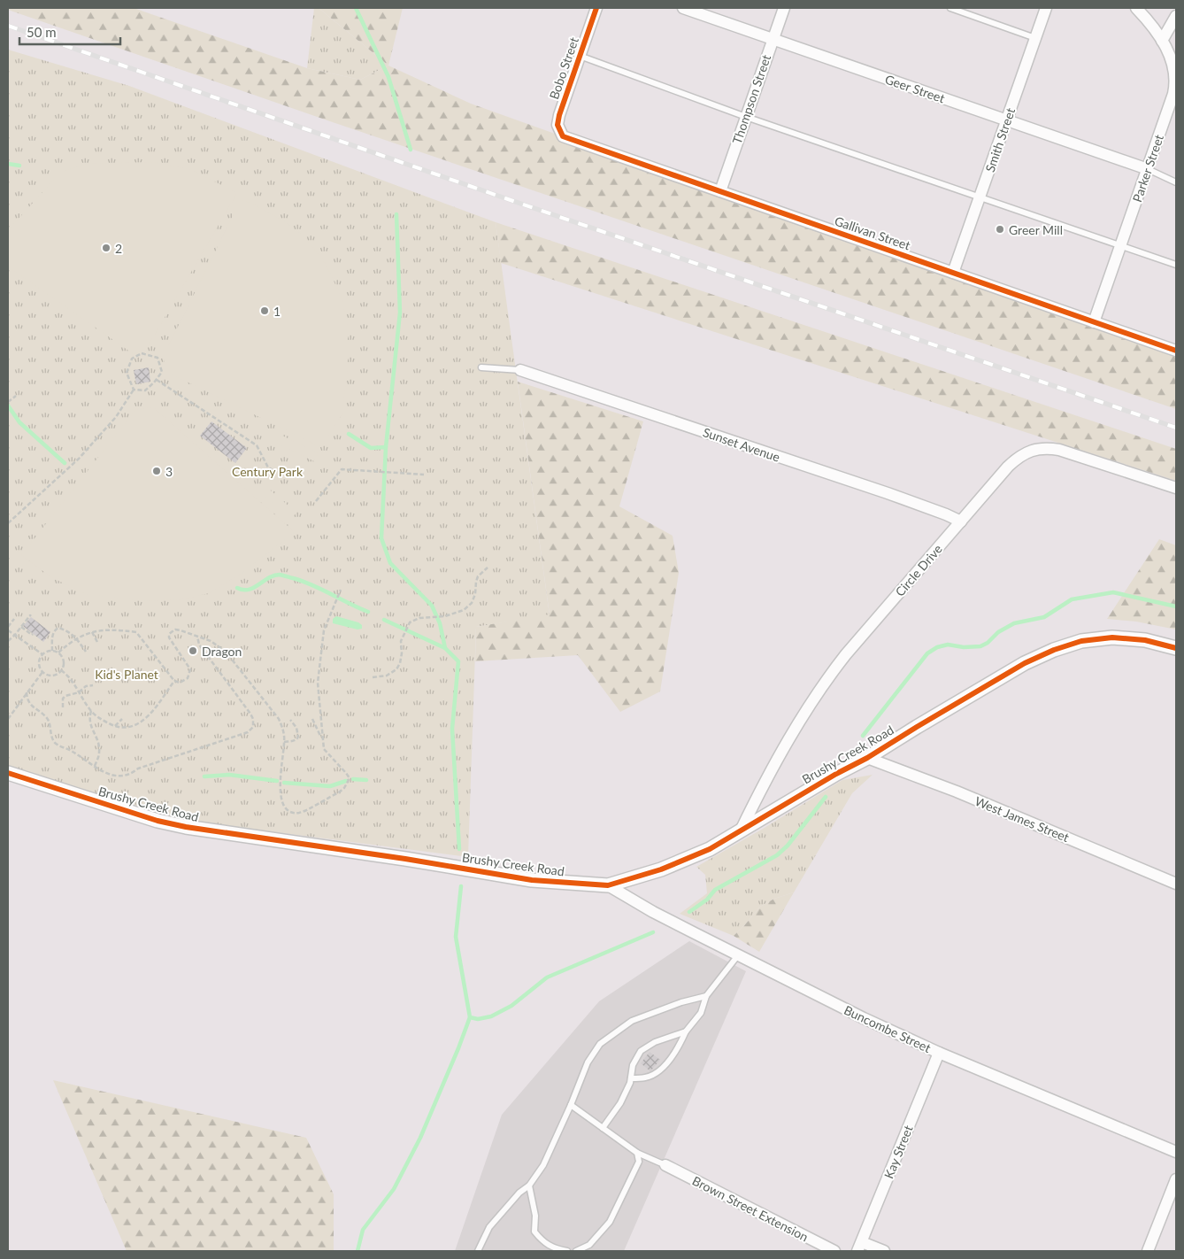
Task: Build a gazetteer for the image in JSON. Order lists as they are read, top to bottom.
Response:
{
  "streets": {
    "street": [
      "Bobo Street",
      "Geer Street",
      "Thompson Street",
      "Smith Street",
      "Parker Street",
      "Gallivan Street",
      "Sunset Avenue",
      "Circle Drive",
      "Brushy Creek Road",
      "West James Street",
      "Buncombe Street",
      "Kay Street",
      "Brown Street Extension"
    ]
  },
  "crossings": [
    ["Bobo Street", "Gallivan Street"],
    ["Geer Street", "Thompson Street"],
    ["Geer Street", "Smith Street"],
    ["Geer Street", "Parker Street"],
    ["Thompson Street", "Gallivan Street"],
    ["Smith Street", "Gallivan Street"],
    ["Parker Street", "Gallivan Street"],
    ["Sunset Avenue", "Circle Drive"],
    ["Circle Drive", "Brushy Creek Road"],
    ["Brushy Creek Road", "West James Street"],
    ["Brushy Creek Road", "Buncombe Street"],
    ["Buncombe Street", "Kay Street"]
  ],
  "parks": ["Century Park", "Kid's Planet"],
  "places": [
    "Greer Mill",
    "2",
    "1",
    "3",
    "Dragon"
  ],
  "scale_bar": "50 m"
}
